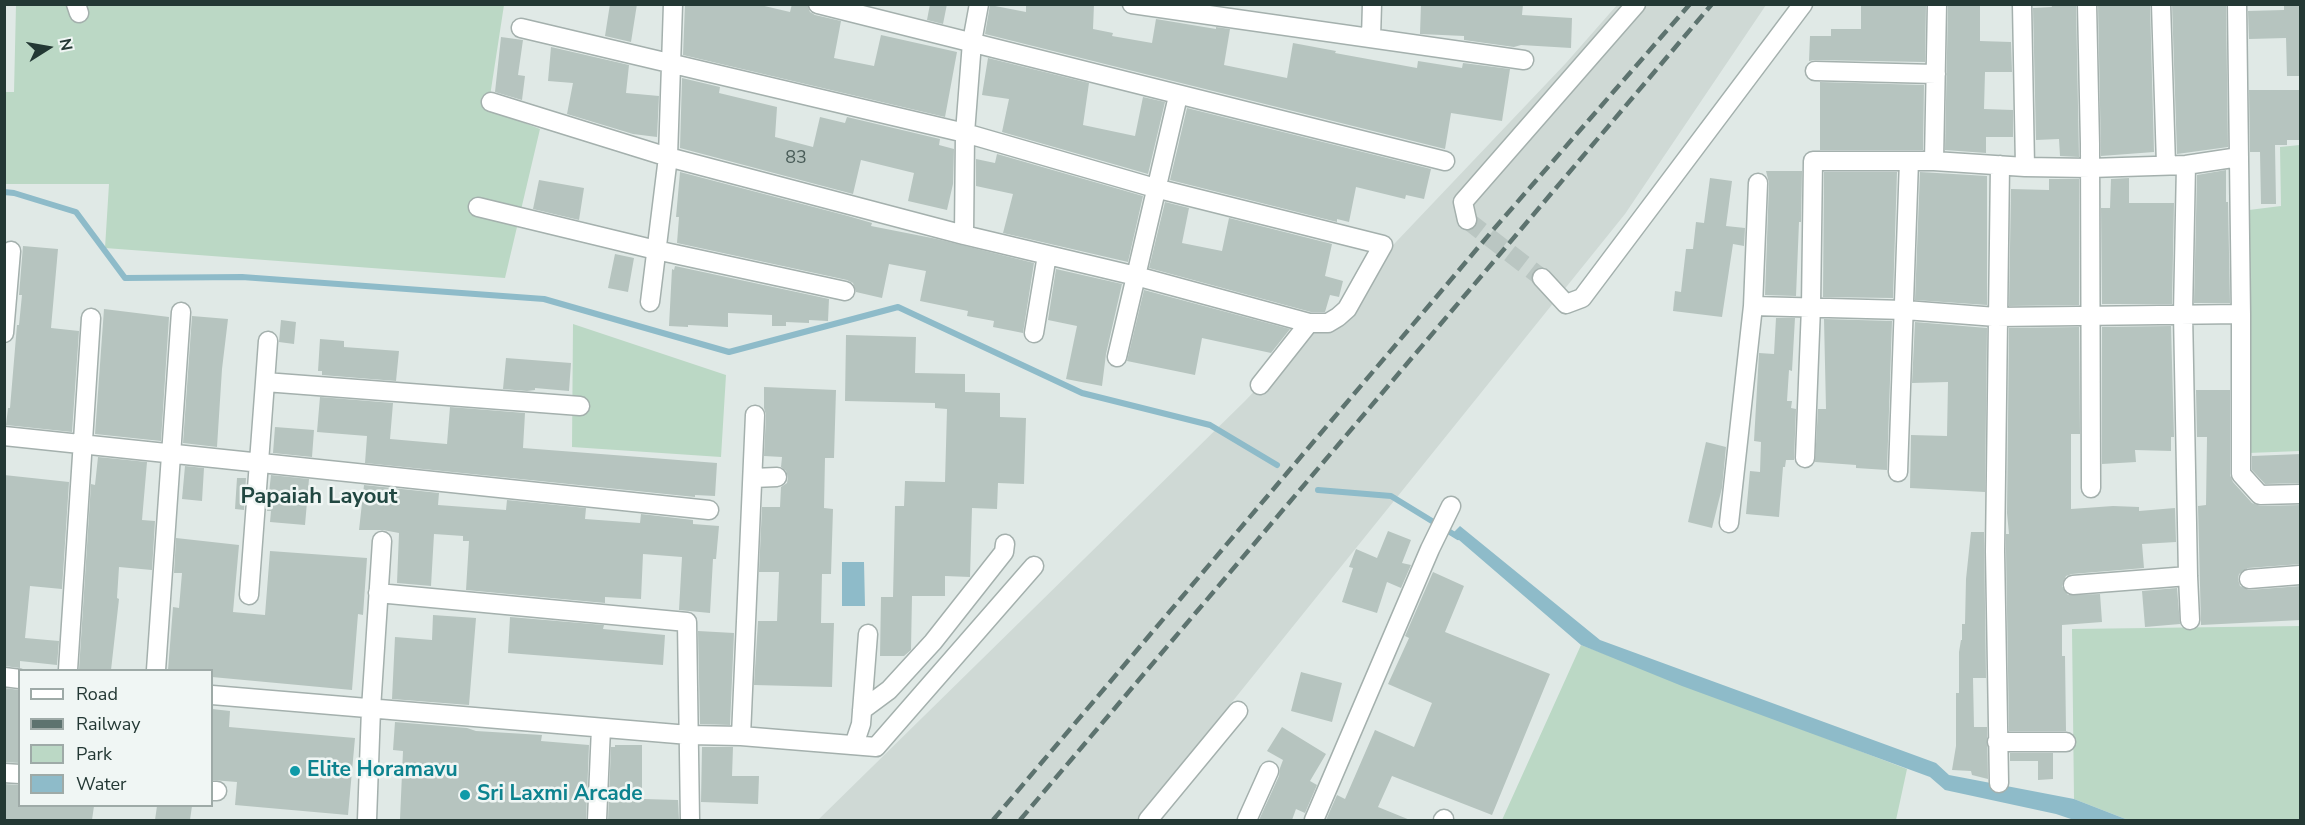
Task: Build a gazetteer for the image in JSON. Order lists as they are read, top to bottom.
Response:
{
  "districts": ["Papaiah Layout"],
  "places": ["Elite Horamavu", "Sri Laxmi Arcade"],
  "house_numbers": ["83"],
  "legend": [
    "Road",
    "Railway",
    "Park",
    "Water"
  ],
  "north": "right"
}
